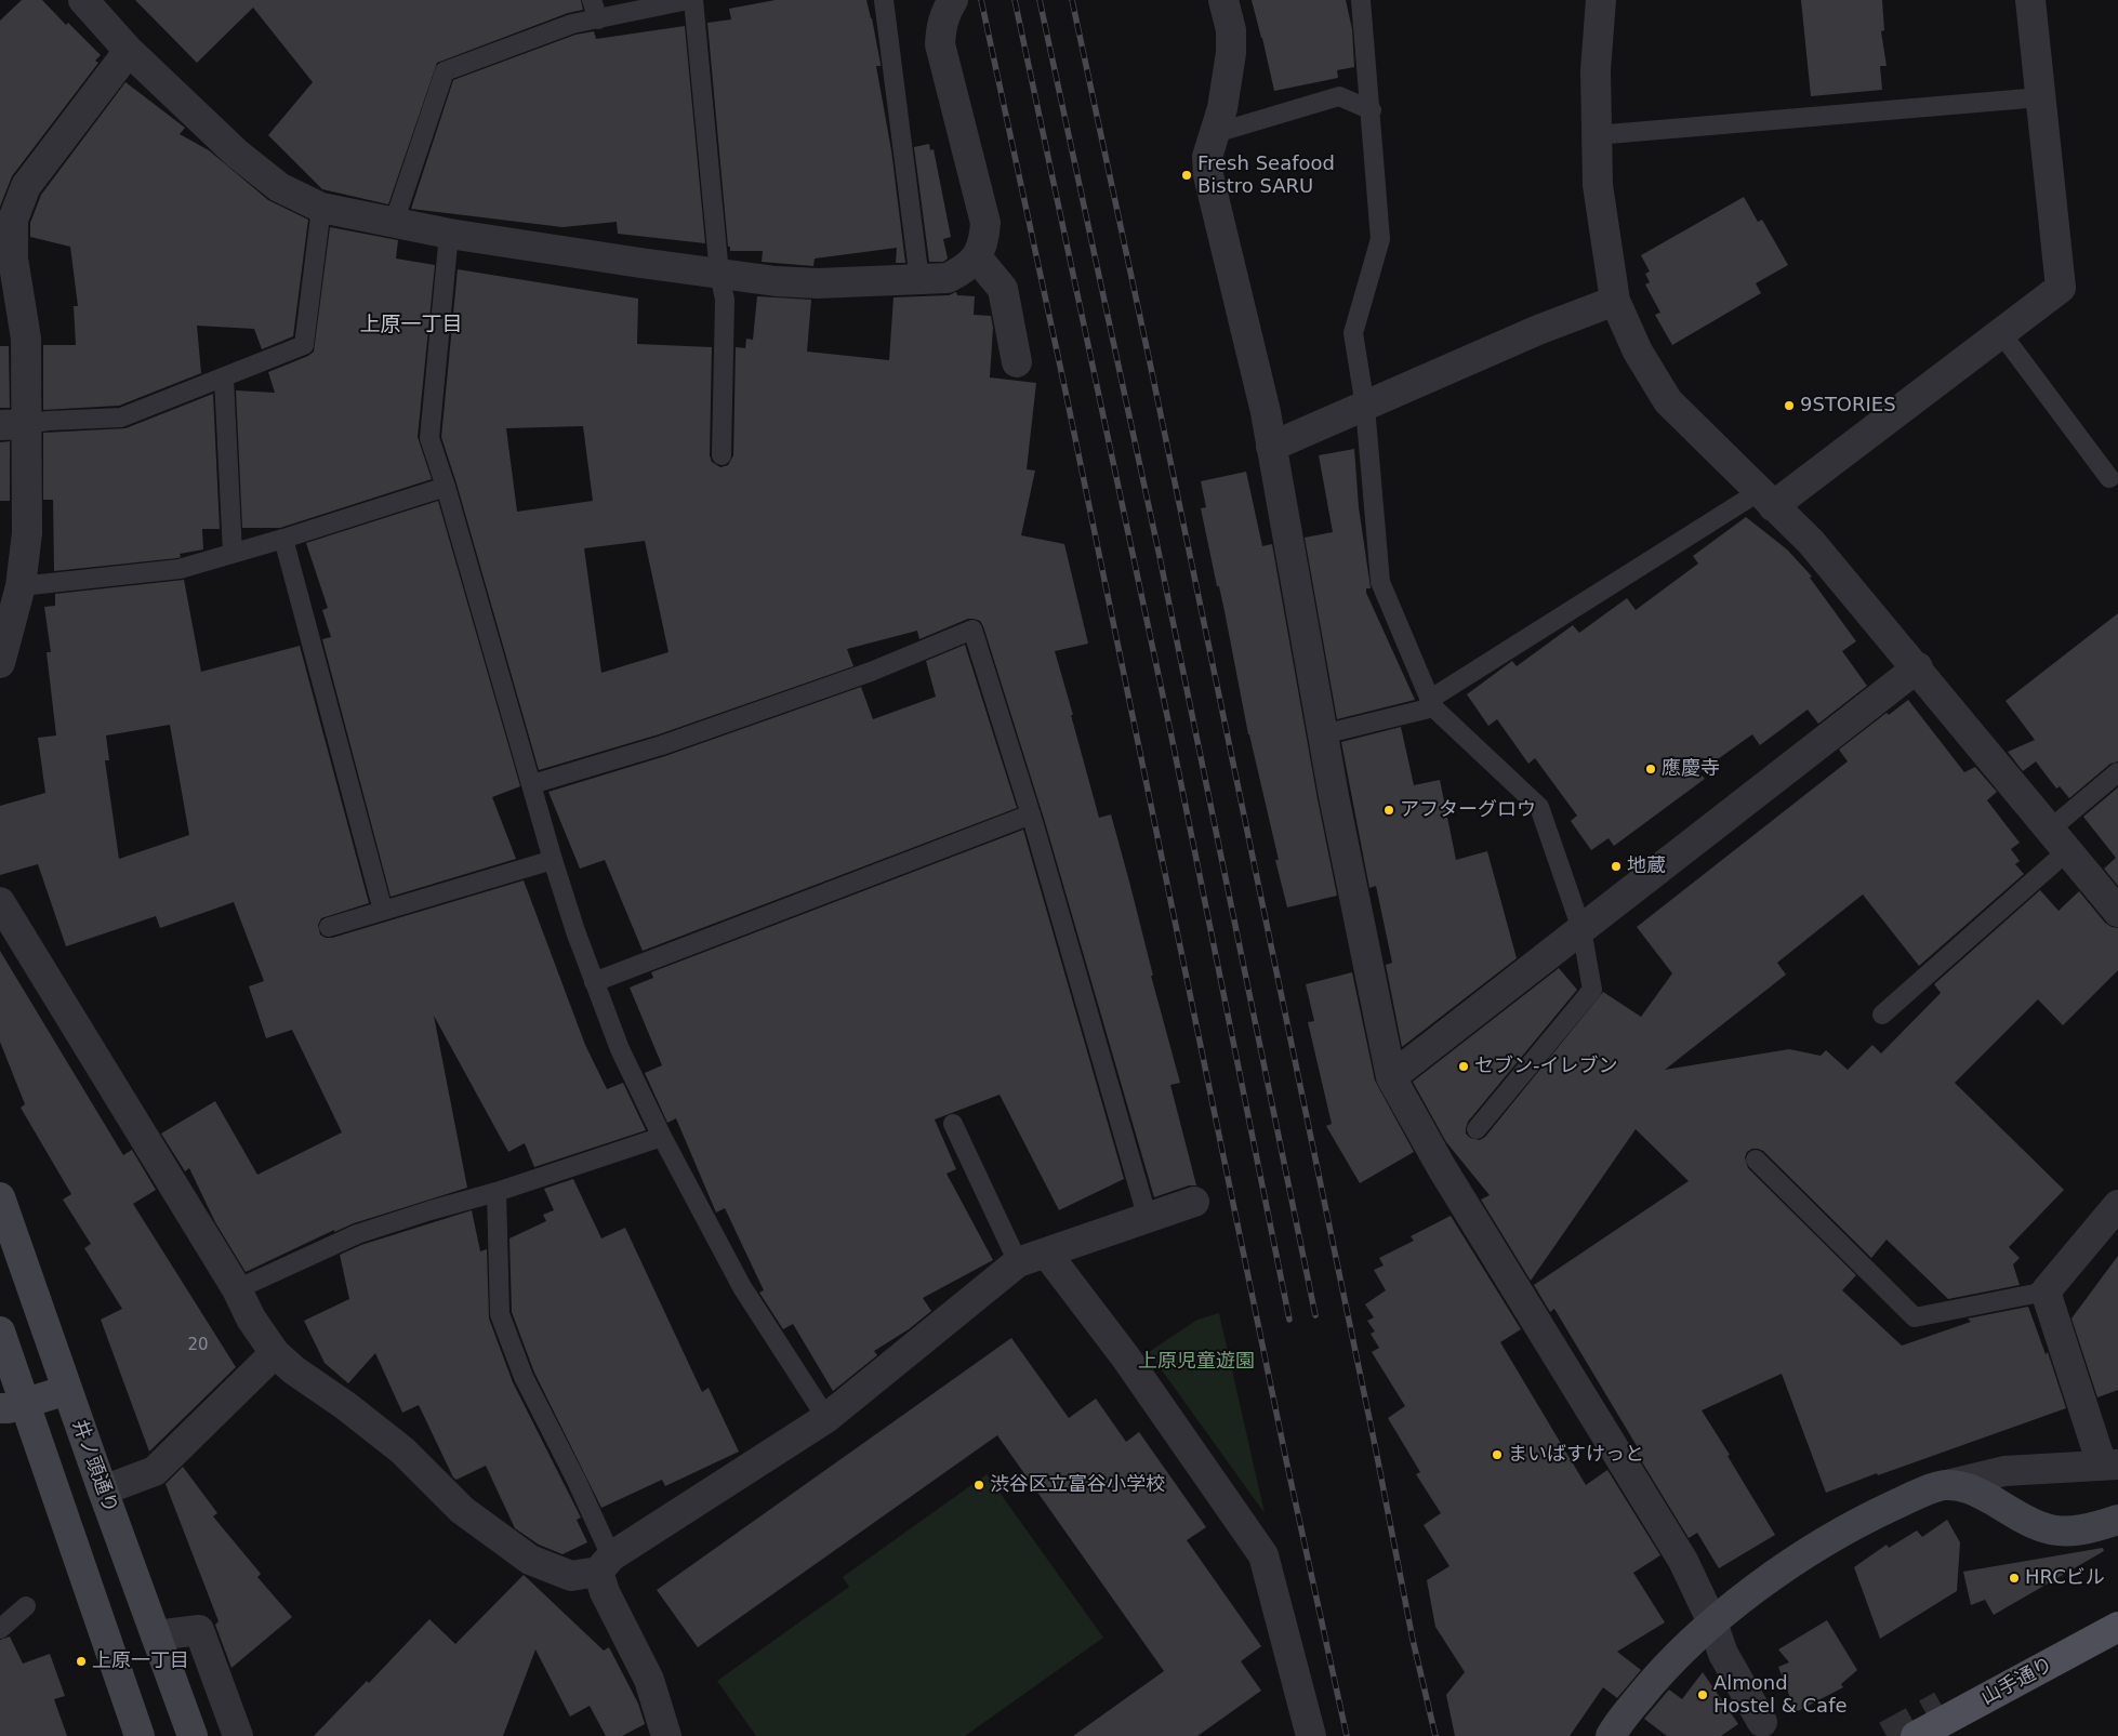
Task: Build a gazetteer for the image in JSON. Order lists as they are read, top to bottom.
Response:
{
  "streets": {
    "main road": ["井ノ頭通り", "山手通り"]
  },
  "districts": ["上原一丁目"],
  "parks": ["上原児童遊園"],
  "places": [
    "Fresh Seafood Bistro SARU",
    "9STORIES",
    "應慶寺",
    "アフターグロウ",
    "地蔵",
    "セブン-イレブン",
    "まいばすけっと",
    "渋谷区立富谷小学校",
    "HRCビル",
    "上原一丁目",
    "Almond Hostel & Cafe"
  ],
  "house_numbers": ["20"]
}
